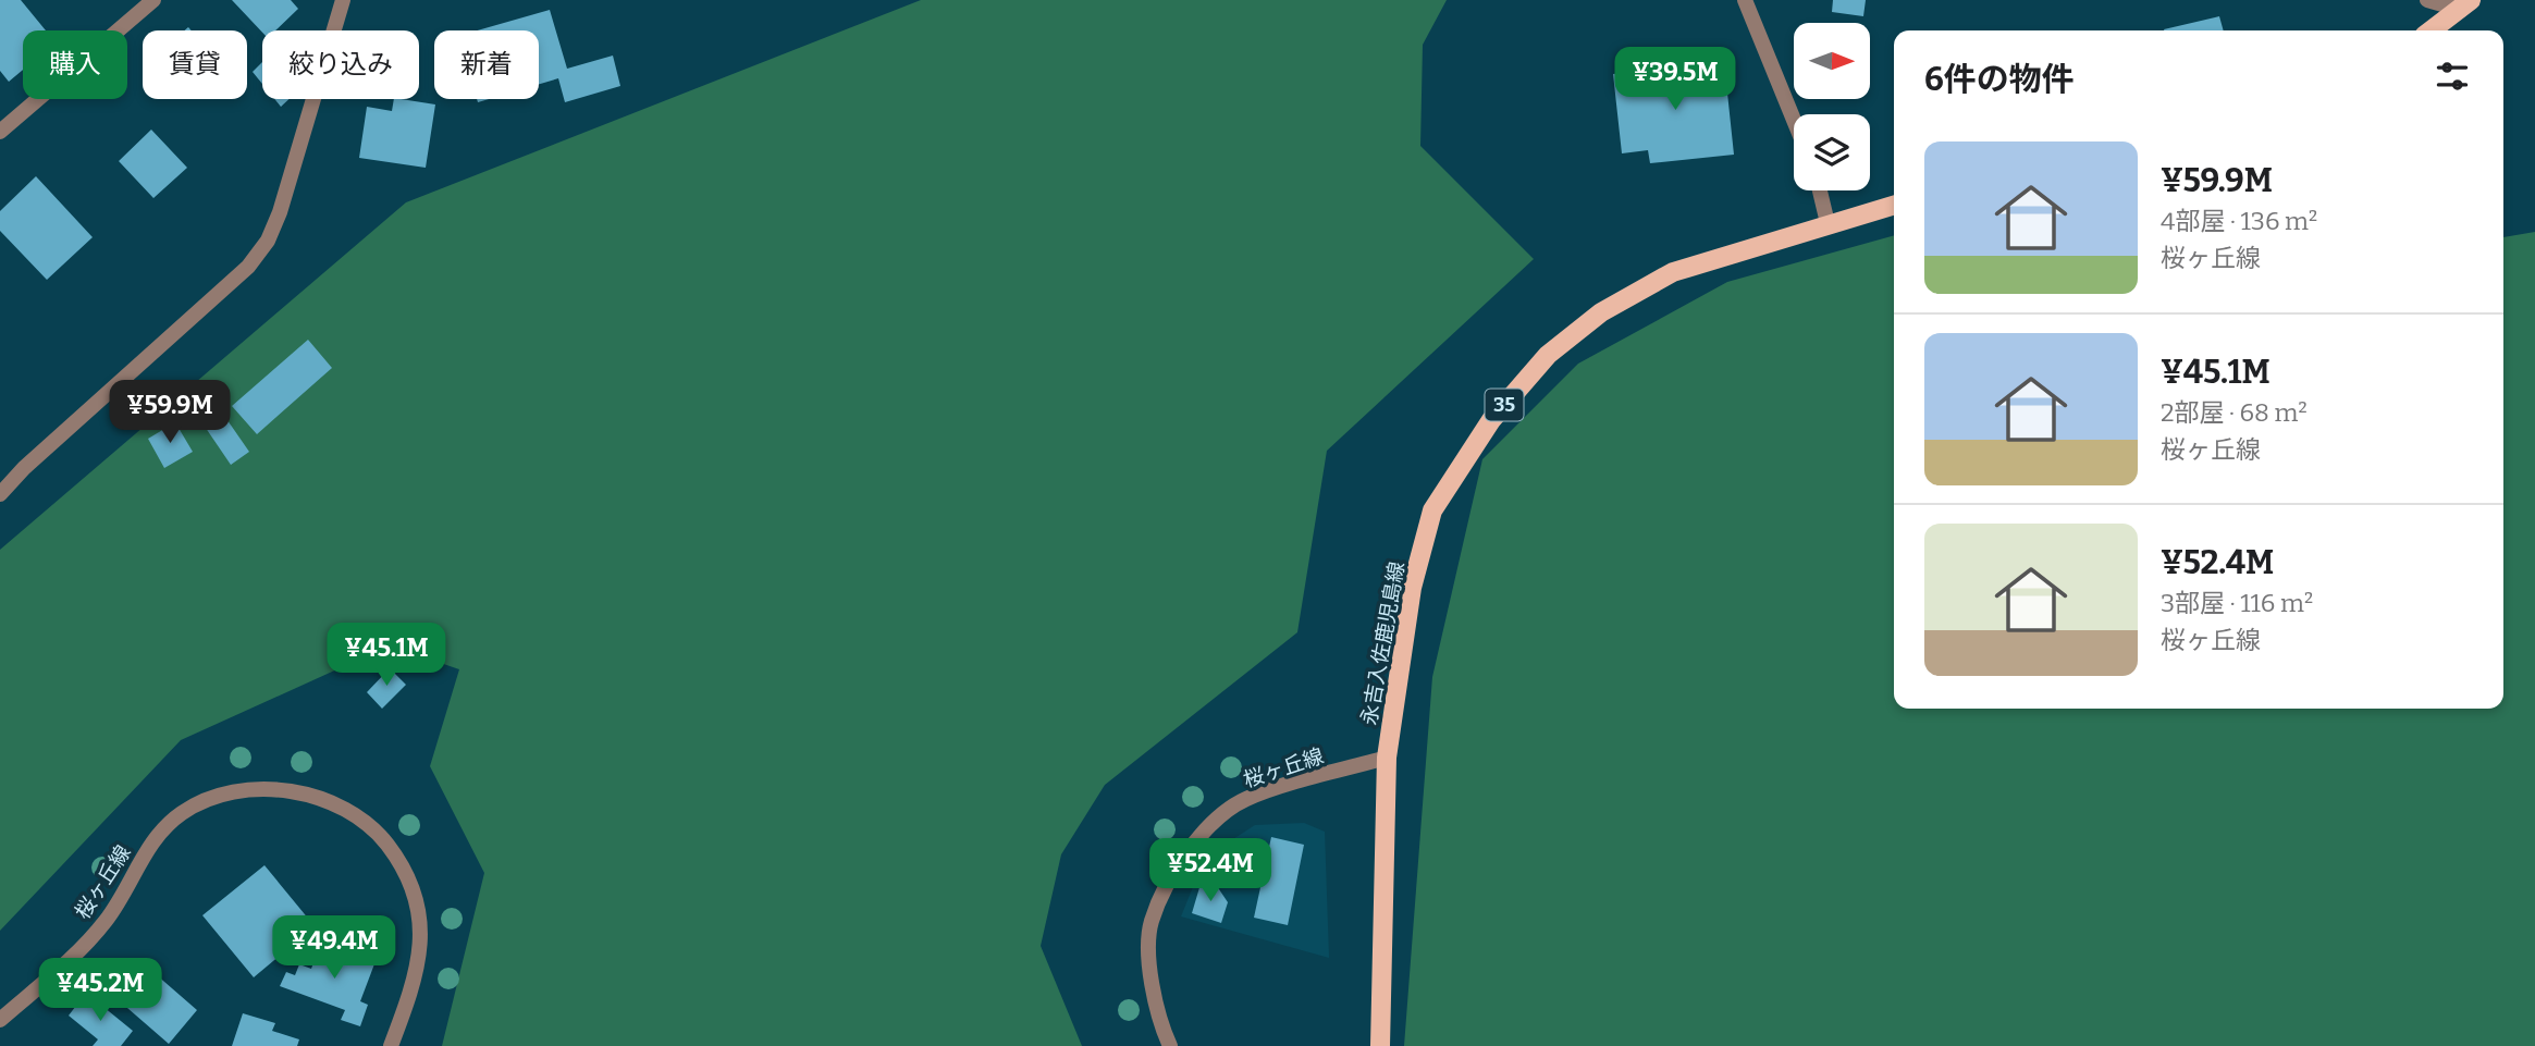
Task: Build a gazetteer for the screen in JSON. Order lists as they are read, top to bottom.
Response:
{
  "streets": {
    "main road": ["35", "永吉入佐鹿児島線"],
    "street": ["桜ヶ丘線"]
  },
  "crossings": [
    ["永吉入佐鹿児島線", "桜ヶ丘線"]
  ],
  "north": "right",
  "page": {
    "chip": [
      "購入",
      "賃貸",
      "絞り込み",
      "新着"
    ],
    "heading": "6件の物件",
    "price": [
      "¥39.5M",
      "¥59.9M",
      "¥45.1M",
      "¥52.4M",
      "¥49.4M",
      "¥45.2M"
    ],
    "list": [
      {
        "name": "¥59.9M",
        "note": "4部屋 · 136 m² · 桜ヶ丘線"
      },
      {
        "name": "¥45.1M",
        "note": "2部屋 · 68 m² · 桜ヶ丘線"
      },
      {
        "name": "¥52.4M",
        "note": "3部屋 · 116 m² · 桜ヶ丘線"
      }
    ]
  }
}
